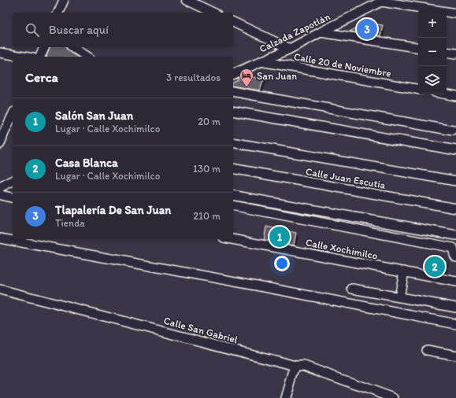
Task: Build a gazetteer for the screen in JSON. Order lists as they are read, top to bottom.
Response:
{
  "streets": {
    "street": [
      "Calzada Zapotlán",
      "Calle 20 de Noviembre",
      "Calle Juan Escutia",
      "Calle Xochimilco",
      "Calle San Gabriel"
    ]
  },
  "crossings": [
    ["Calzada Zapotlán", "Calle 20 de Noviembre"]
  ],
  "places": {
    "hotel": ["San Juan"]
  },
  "page": {
    "map_buttons": ["+", "−"],
    "search": "Buscar aquí",
    "pins": ["3", "1", "2"],
    "heading": ["Cerca", "3 resultados"],
    "list": [
      {
        "mark": "1",
        "name": "Salón San Juan",
        "note": "Lugar · Calle Xochimilco",
        "value": "20 m"
      },
      {
        "mark": "2",
        "name": "Casa Blanca",
        "note": "Lugar · Calle Xochimilco",
        "value": "130 m"
      },
      {
        "mark": "3",
        "name": "Tlapalería De San Juan",
        "note": "Tienda",
        "value": "210 m"
      }
    ]
  }
}
